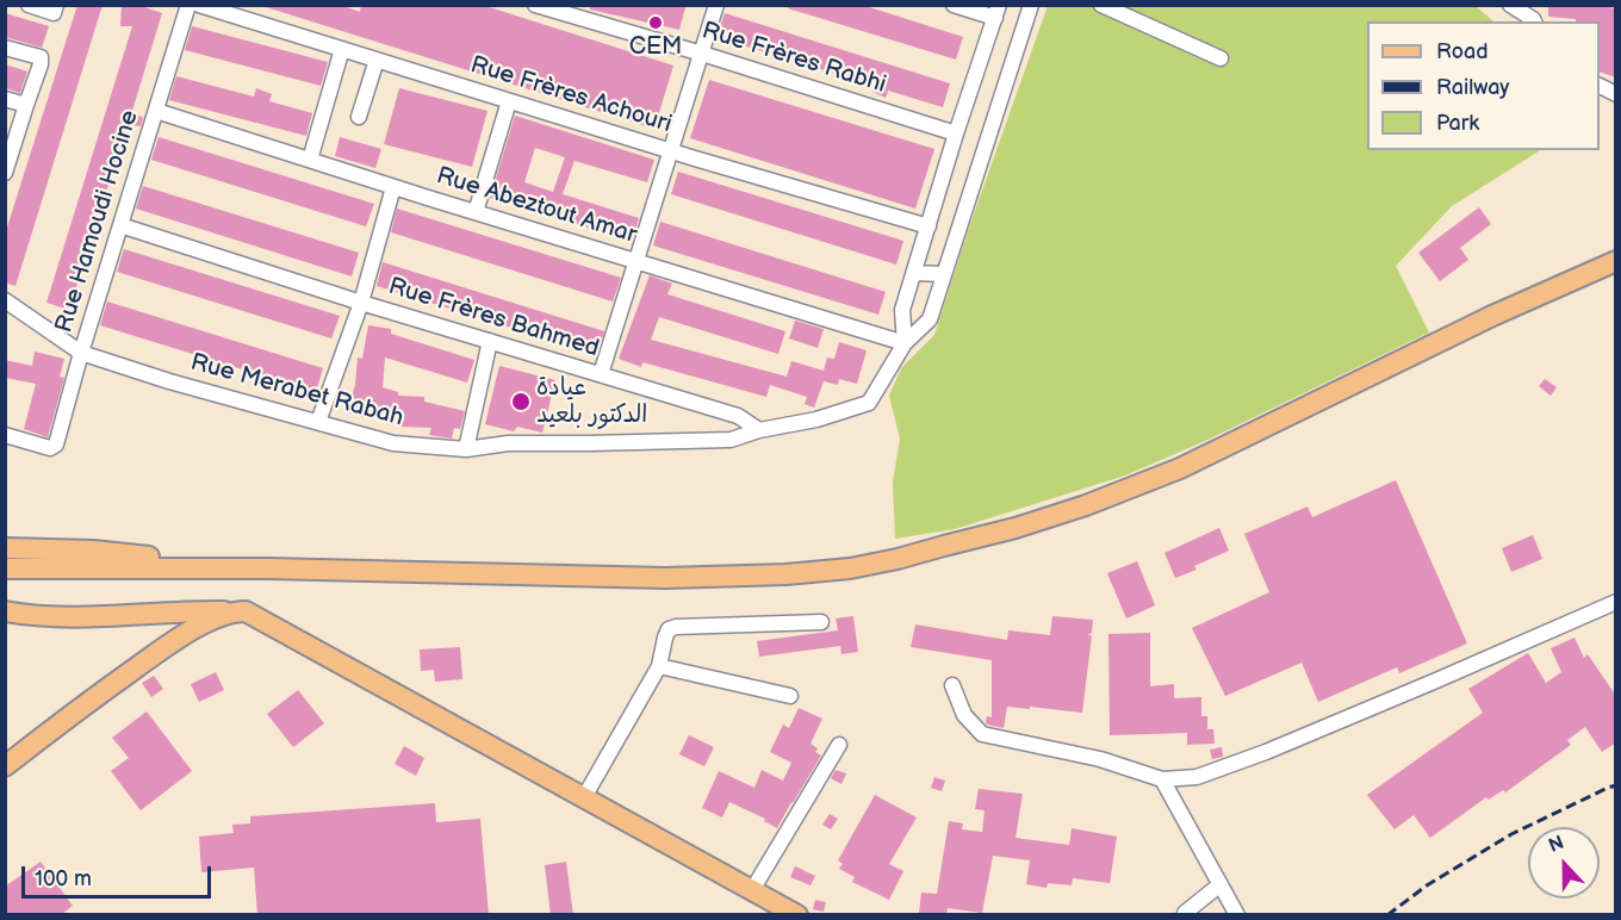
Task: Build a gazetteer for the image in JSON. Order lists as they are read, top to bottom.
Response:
{
  "streets": {
    "street": [
      "Rue Frères Rabhi",
      "Rue Frères Achouri",
      "Rue Abeztout Amar",
      "Rue Hamoudi Hocine",
      "Rue Frères Bahmed",
      "Rue Merabet Rabah"
    ]
  },
  "crossings": [
    ["Rue Abeztout Amar", "Rue Hamoudi Hocine"],
    ["Rue Hamoudi Hocine", "Rue Frères Bahmed"],
    ["Rue Hamoudi Hocine", "Rue Merabet Rabah"],
    ["Rue Frères Bahmed", "Rue Merabet Rabah"]
  ],
  "places": ["CEM", "عيادة الدكتور بلعيد"],
  "legend": ["Road", "Railway", "Park"],
  "scale_bar": "100 m",
  "north": "top"
}
